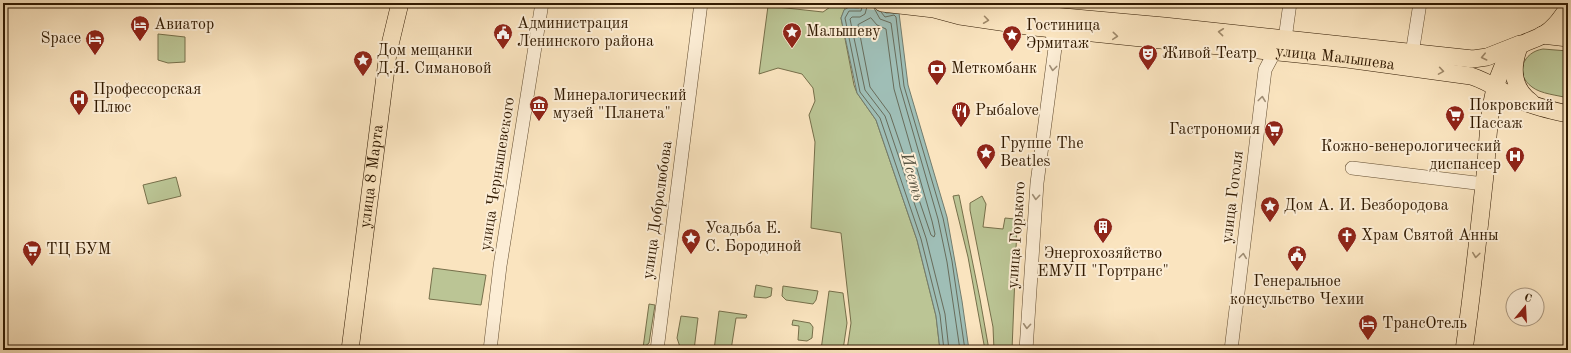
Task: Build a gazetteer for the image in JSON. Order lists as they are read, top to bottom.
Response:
{
  "streets": {
    "main road": ["улица Малышева", "улица 8 Марта"],
    "street": [
      "улица Чернышевского",
      "улица Гоголя",
      "улица Добролюбова",
      "улица Горького"
    ]
  },
  "crossings": [
    ["улица Малышева", "улица Гоголя"],
    ["улица Малышева", "улица Горького"]
  ],
  "one_way": ["улица Гоголя", "улица Горького"],
  "water": ["Исеть"],
  "places": {
    "hotel": ["Авиатор", "Space", "ТрансОтель"],
    "place": [
      "Малышеву",
      "Гостиница Эрмитаж",
      "Дом мещанки Д.Я. Симановой",
      "Группе The Beatles",
      "Дом А. И. Безбородова",
      "Усадьба Е. С. Бородиной"
    ],
    "public building": ["Администрация Ленинского района", "Генеральное консульство Чехии"],
    "theatre": ["Живой Театр"],
    "bank": ["Меткомбанк"],
    "hospital": ["Профессорская Плюс", "Кожно-венерологический диспансер"],
    "museum": ["Минералогический музей \"Планета\""],
    "restaurant": ["Рыбаlove"],
    "supermarket": ["Покровский Пассаж", "Гастрономия", "ТЦ БУМ"],
    "building": ["Энергохозяйство ЕМУП \"Гортранс\""],
    "church": ["Храм Святой Анны"]
  },
  "north": "top"
}
